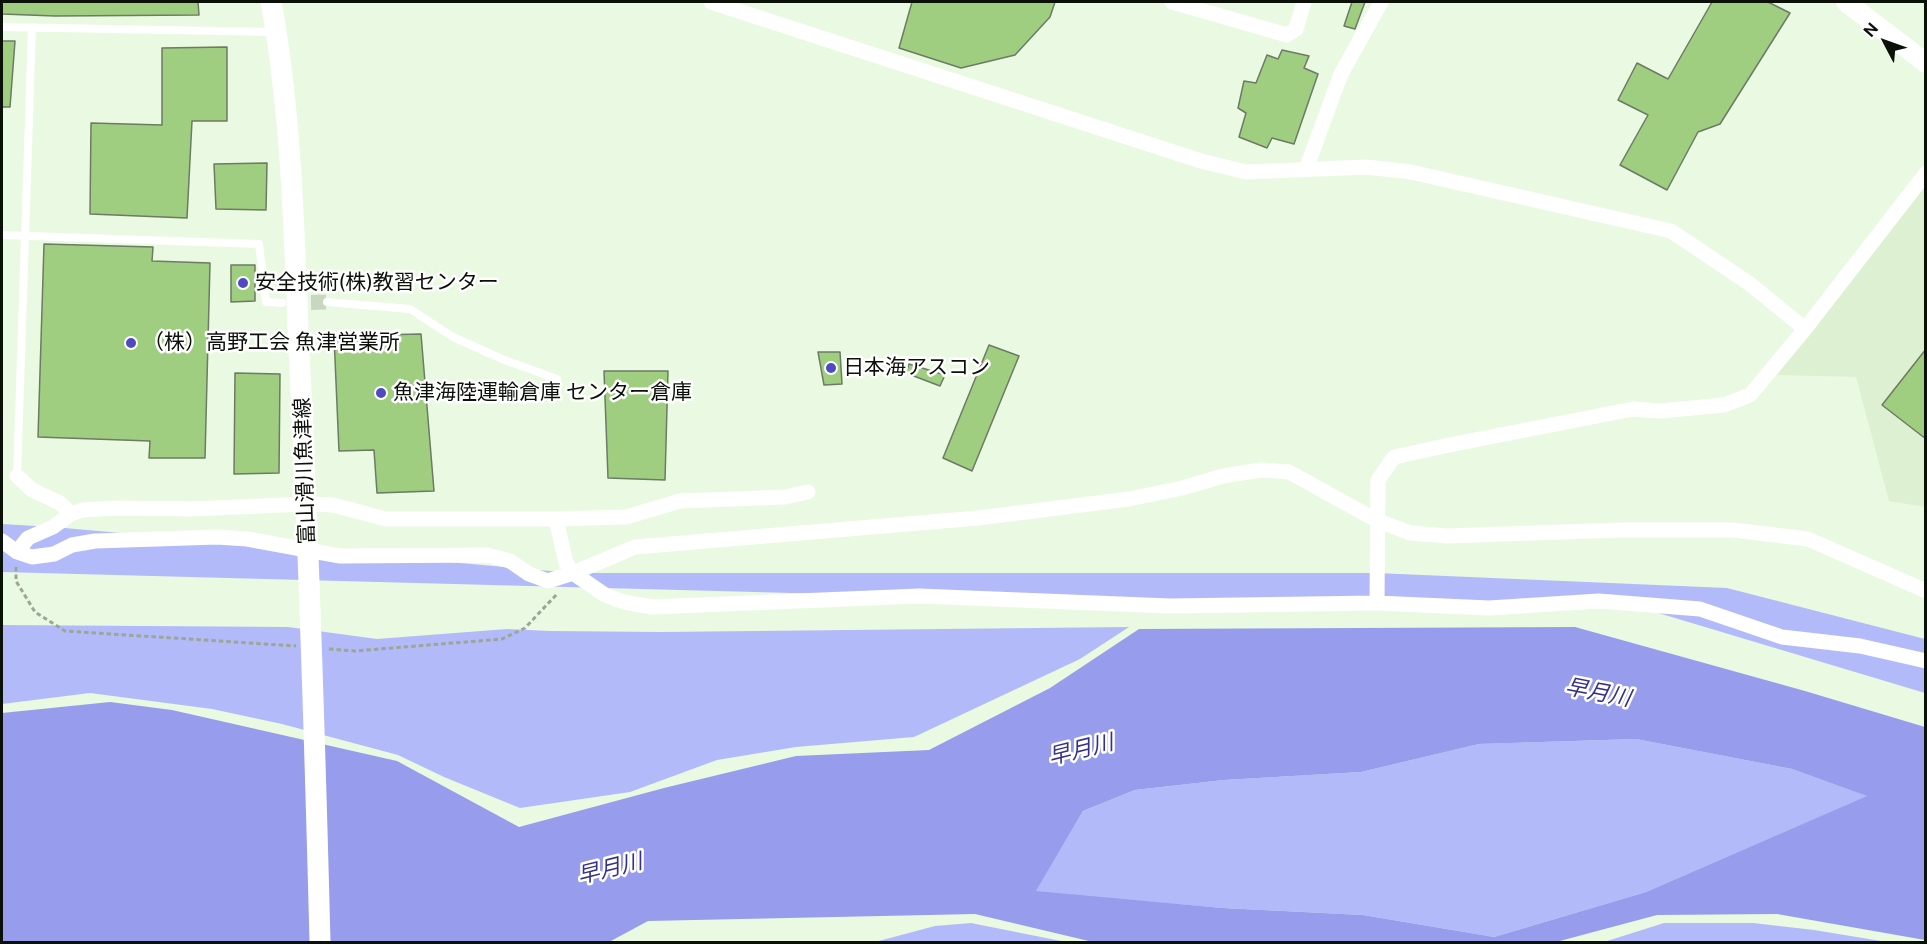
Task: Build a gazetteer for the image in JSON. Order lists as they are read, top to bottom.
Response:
{
  "streets": {
    "main road": ["富山滑川魚津線"]
  },
  "water": ["早月川"],
  "places": [
    "安全技術(株)教習センター",
    "（株）高野工会 魚津営業所",
    "日本海アスコン",
    "魚津海陸運輸倉庫 センター倉庫"
  ],
  "north": "top left"
}
